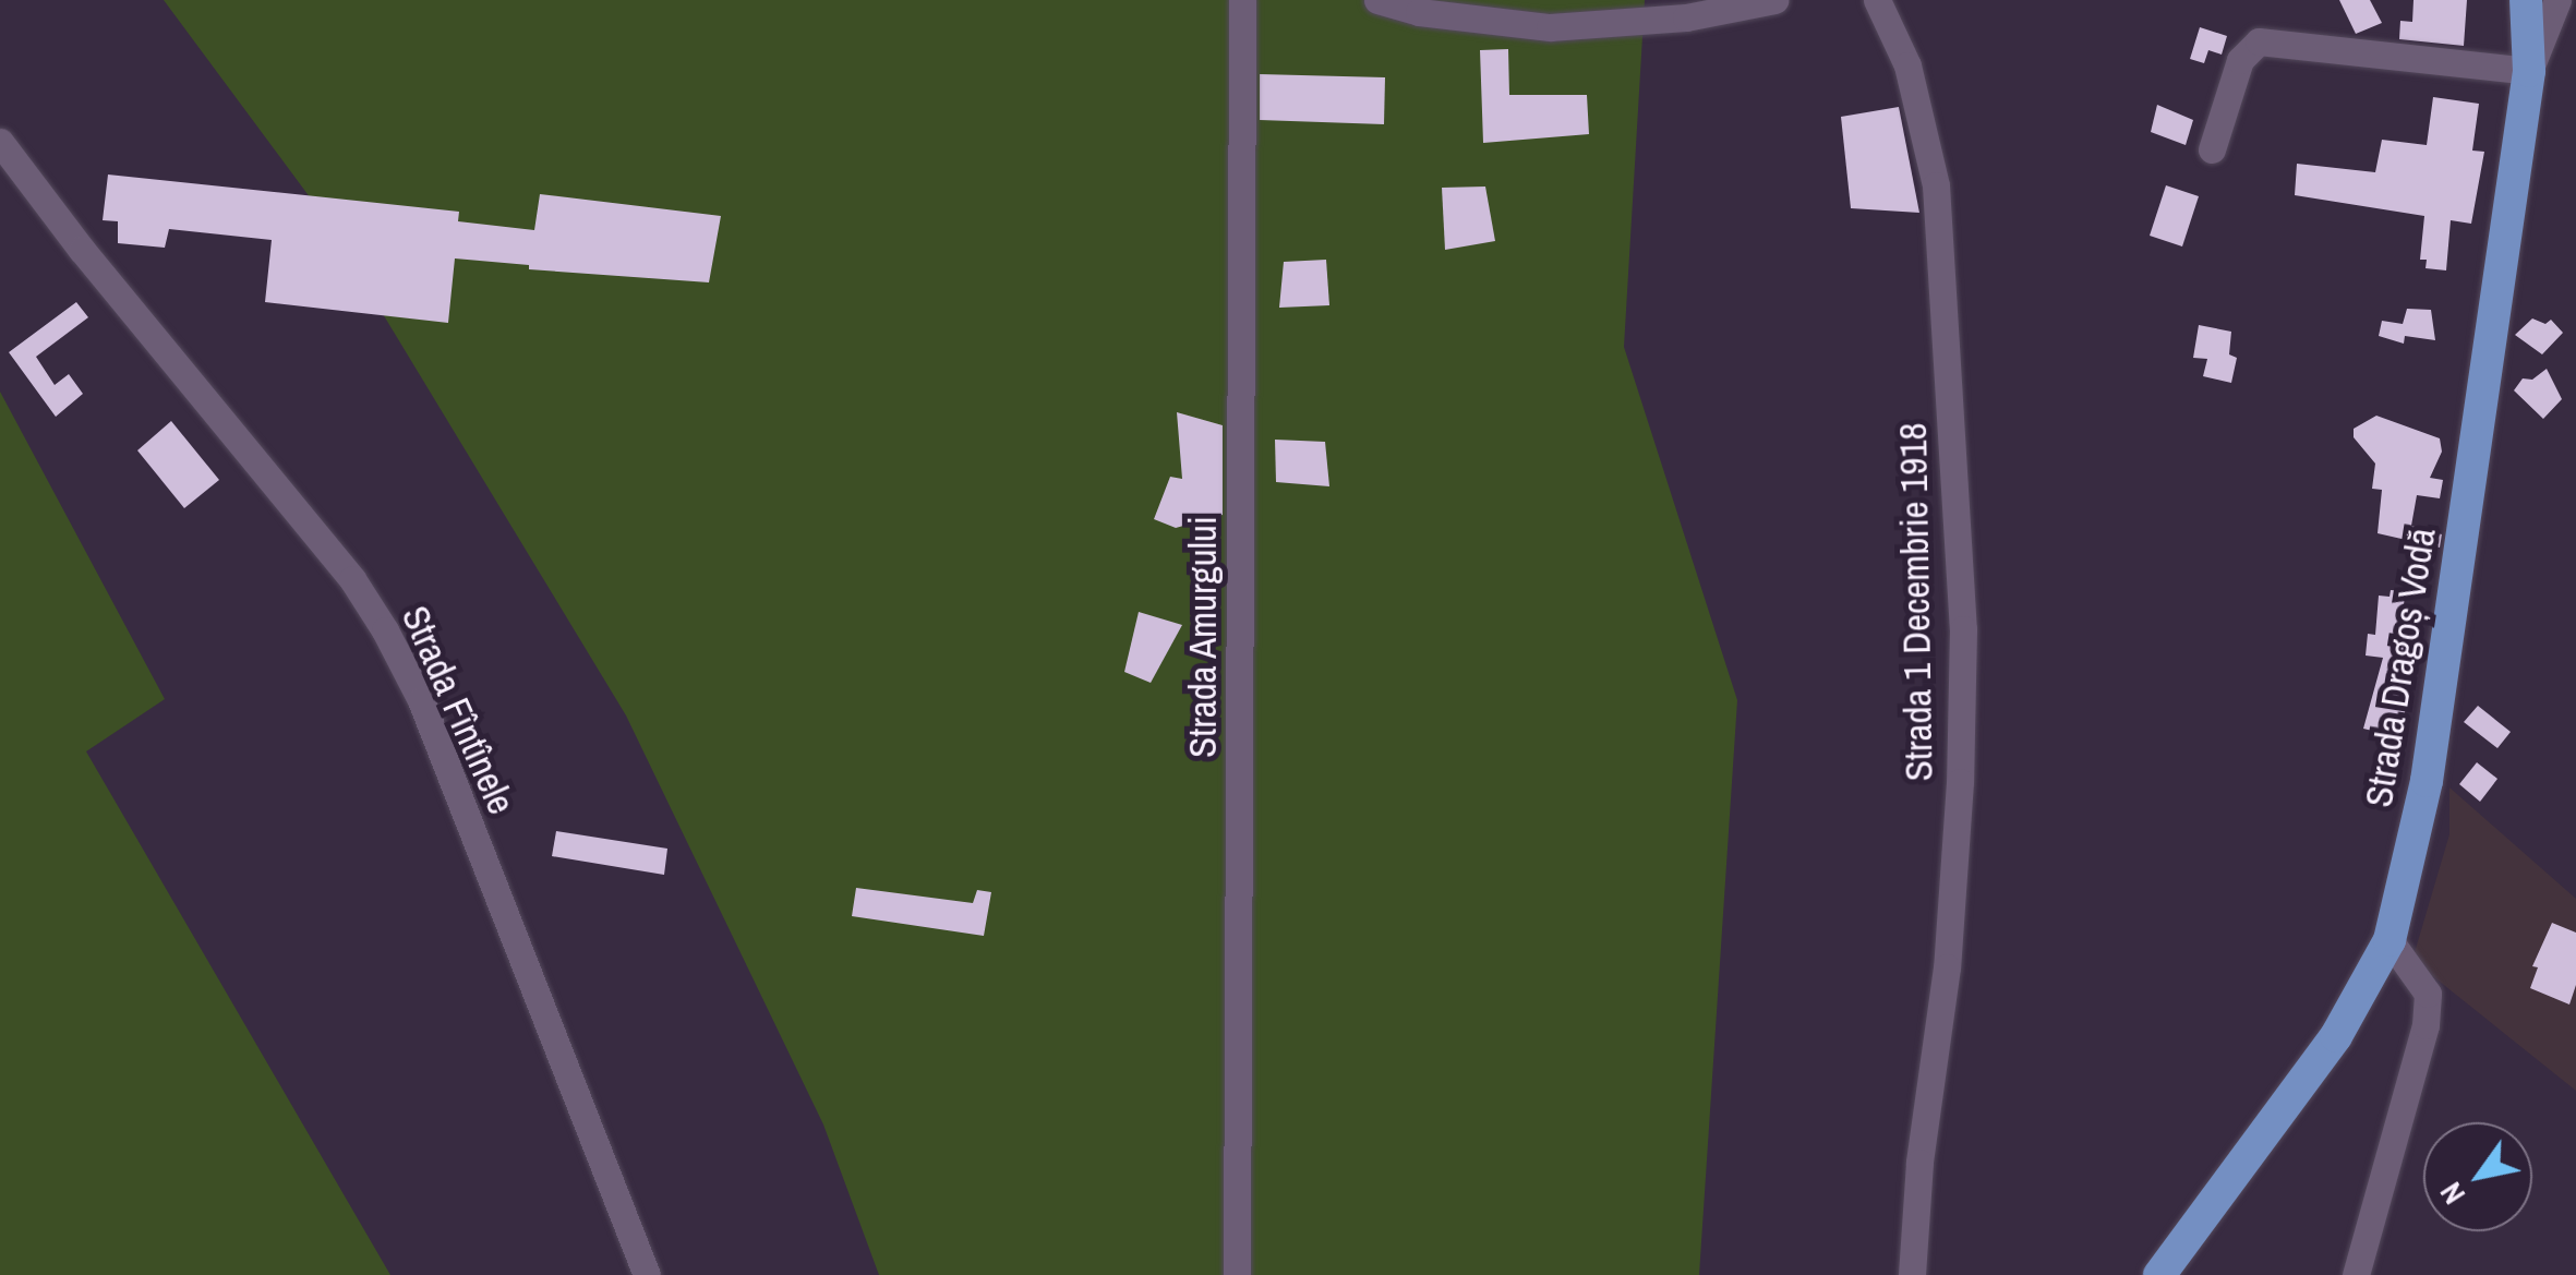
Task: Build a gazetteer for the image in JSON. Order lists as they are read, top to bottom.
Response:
{
  "streets": {
    "main road": ["Strada Dragoș Vodă"],
    "street": ["Strada 1 Decembrie 1918", "Strada Amurgului", "Strada Fîntînele"]
  },
  "north": "bottom left"
}
